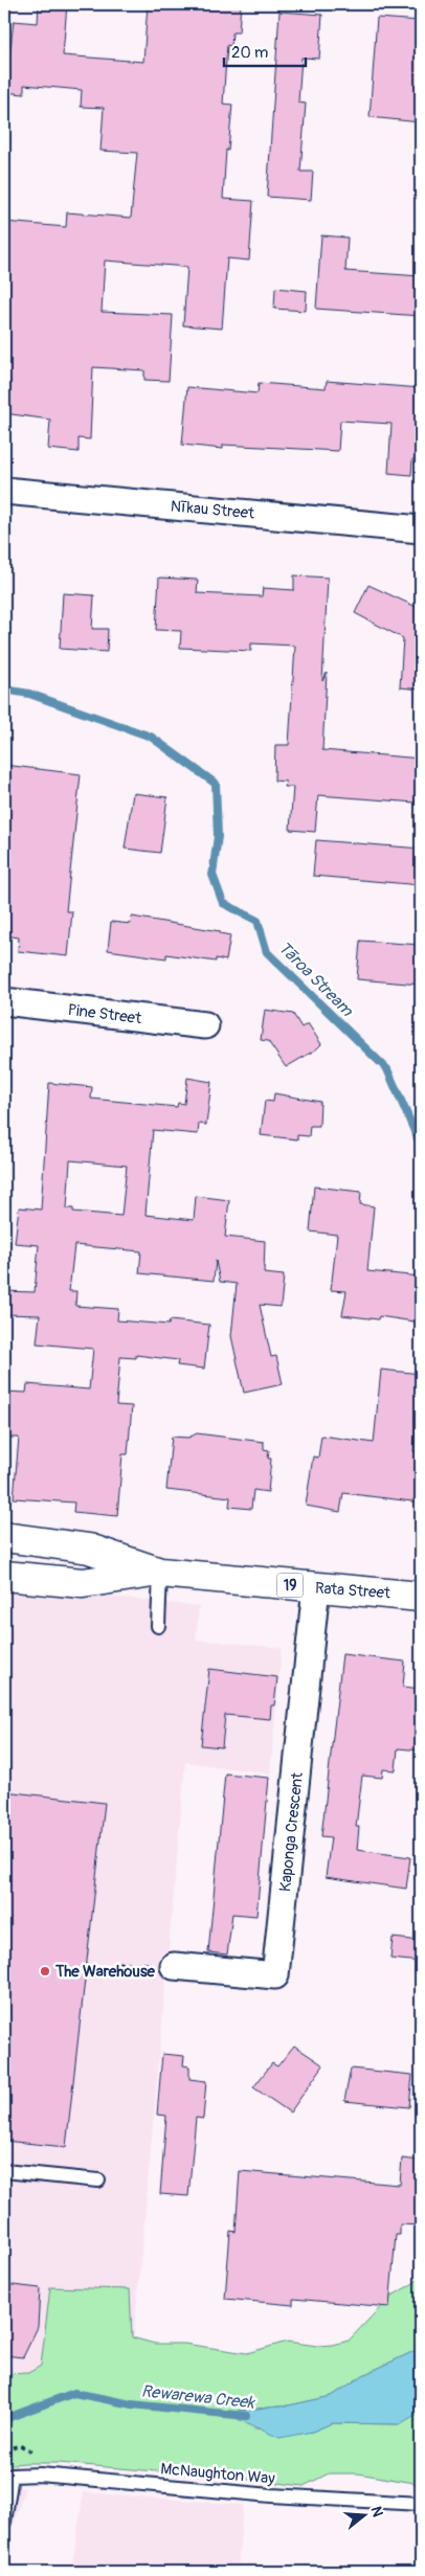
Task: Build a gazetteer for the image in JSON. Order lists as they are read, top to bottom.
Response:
{
  "streets": {
    "main road": ["19", "Rata Street"],
    "street": ["Nīkau Street", "Pine Street", "Kaponga Crescent"],
    "lane": ["McNaughton Way"]
  },
  "crossings": [
    ["Rata Street", "Kaponga Crescent"]
  ],
  "water": ["Tāroa Stream", "Rewarewa Creek"],
  "places": ["The Warehouse"],
  "scale_bar": "20 m",
  "north": "right"
}
